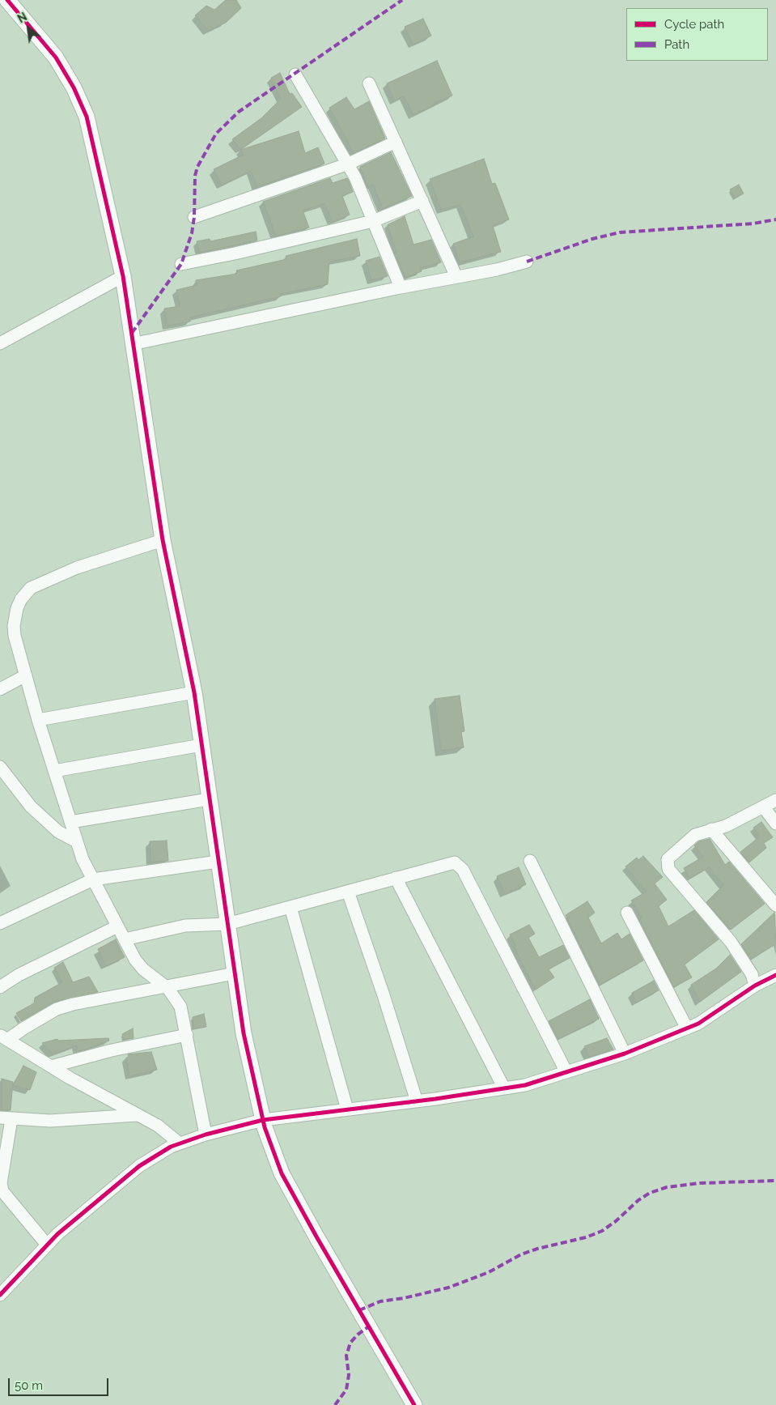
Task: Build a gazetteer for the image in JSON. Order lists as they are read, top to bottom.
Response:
{
  "legend": ["Cycle path", "Path"],
  "scale_bar": "50 m",
  "north": "top left"
}
